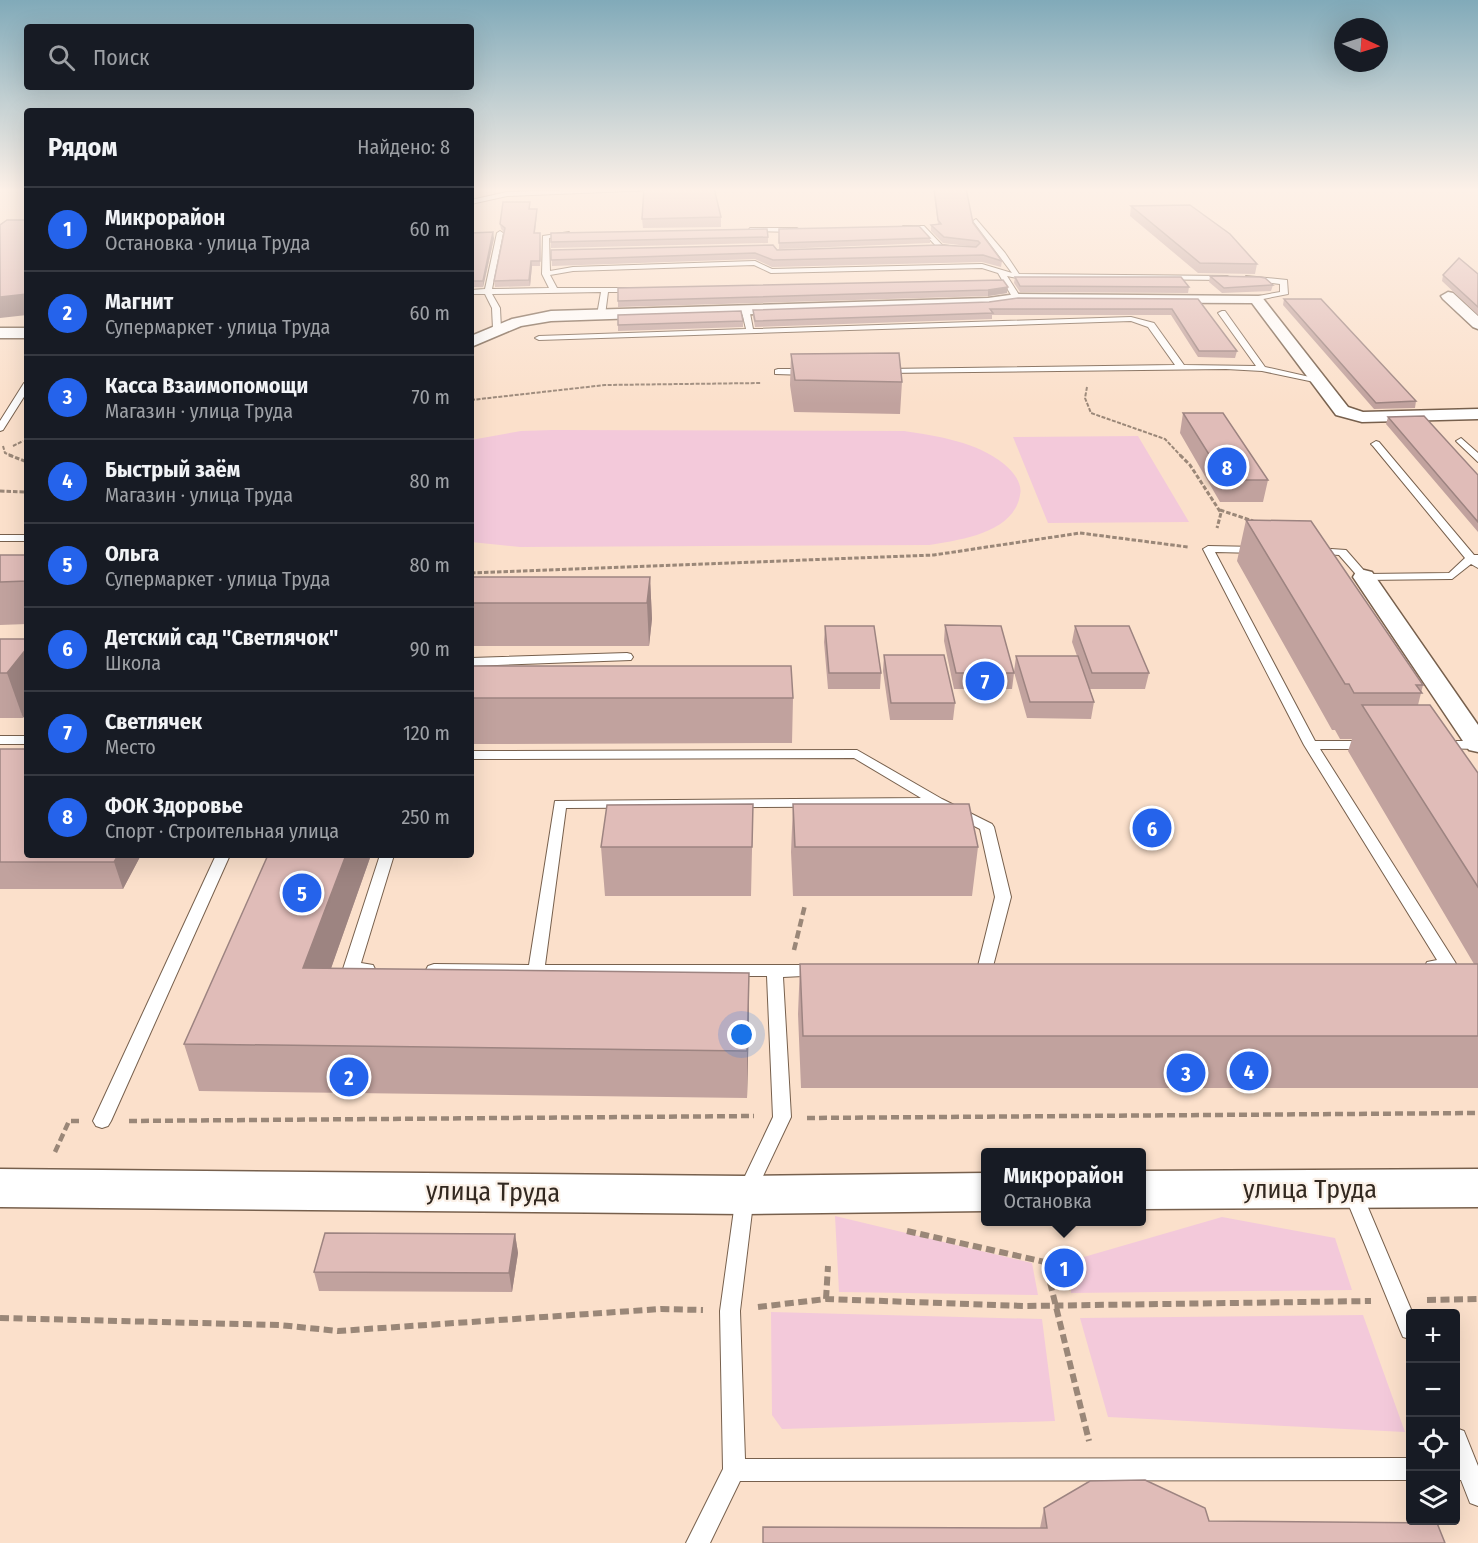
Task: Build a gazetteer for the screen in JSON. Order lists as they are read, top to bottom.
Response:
{
  "streets": {
    "street": ["улица Труда"]
  },
  "north": "right",
  "page": {
    "search": "Поиск",
    "heading": ["Рядом", "Найдено: 8"],
    "list": [
      {
        "mark": "1",
        "name": "Микрорайон",
        "note": "Остановка · улица Труда",
        "value": "60 m"
      },
      {
        "mark": "2",
        "name": "Магнит",
        "note": "Супермаркет · улица Труда",
        "value": "60 m"
      },
      {
        "mark": "3",
        "name": "Касса Взаимопомощи",
        "note": "Магазин · улица Труда",
        "value": "70 m"
      },
      {
        "mark": "4",
        "name": "Быстрый заём",
        "note": "Магазин · улица Труда",
        "value": "80 m"
      },
      {
        "mark": "5",
        "name": "Ольга",
        "note": "Супермаркет · улица Труда",
        "value": "80 m"
      },
      {
        "mark": "6",
        "name": "Детский сад \"Светлячок\"",
        "note": "Школа",
        "value": "90 m"
      },
      {
        "mark": "7",
        "name": "Светлячек",
        "note": "Место",
        "value": "120 m"
      },
      {
        "mark": "8",
        "name": "ФОК Здоровье",
        "note": "Спорт · Строительная улица",
        "value": "250 m"
      }
    ],
    "pins": [
      "8",
      "7",
      "6",
      "5",
      "4",
      "3",
      "2",
      "1"
    ],
    "popup": ["Микрорайон", "Остановка"],
    "map_buttons": ["+", "−"]
  }
}
